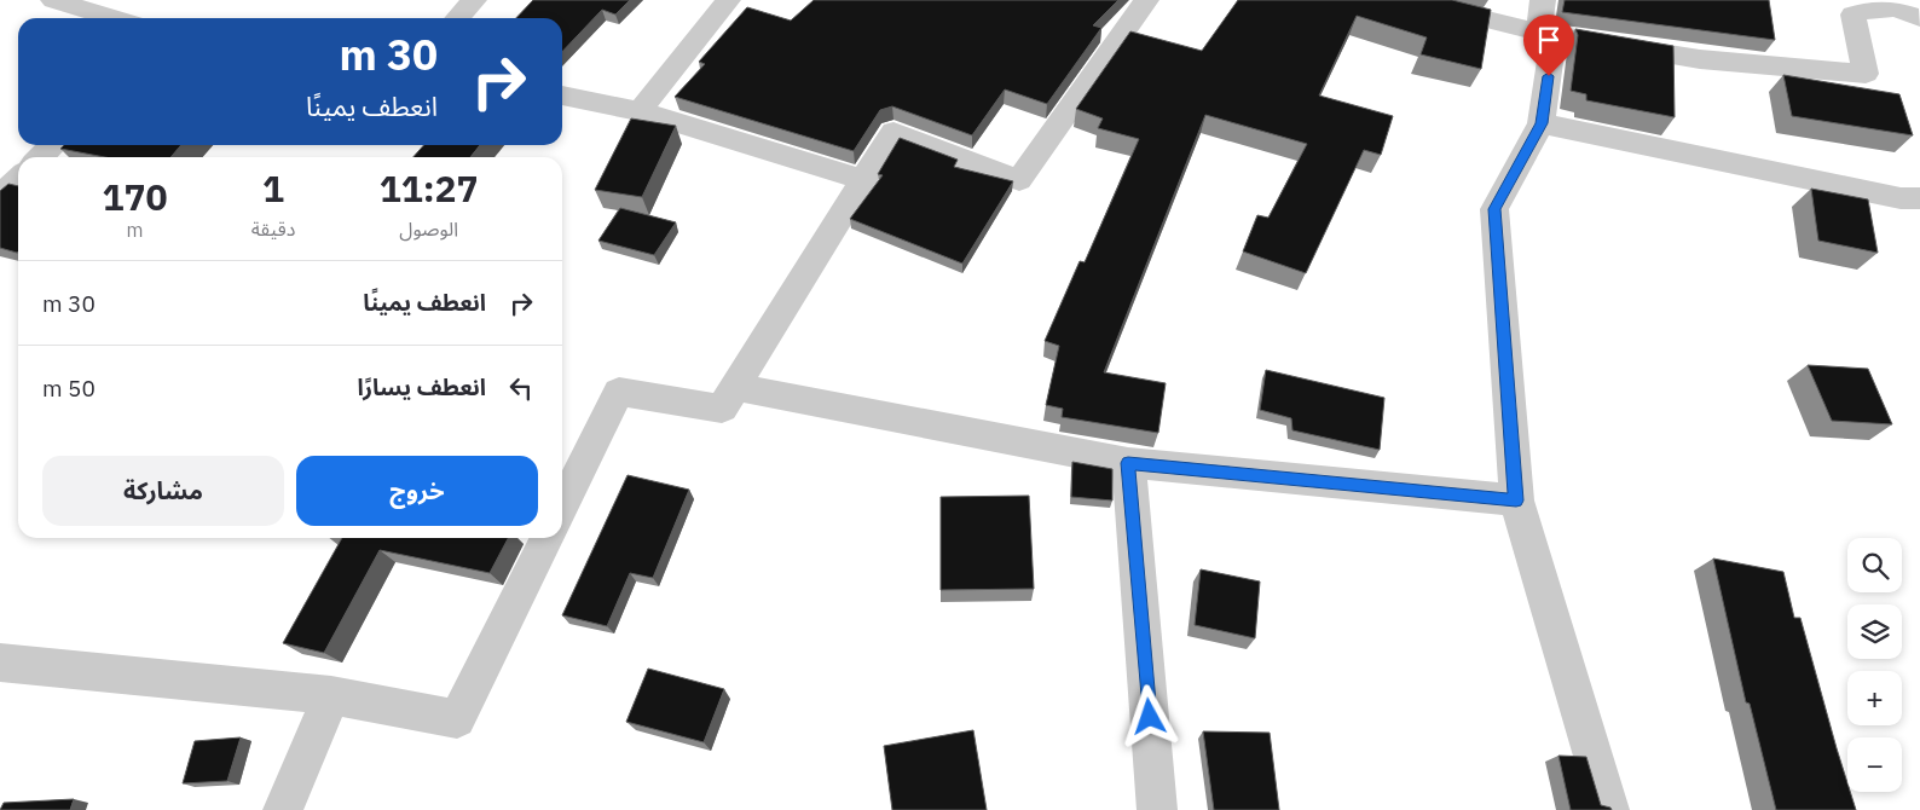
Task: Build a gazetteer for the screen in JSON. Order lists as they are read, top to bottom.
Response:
{
  "page": {
    "turn": ["30 m", "انعطف يمينًا"],
    "eta": [
      "11:27",
      "الوصول",
      "1",
      "دقيقة",
      "170",
      "m"
    ],
    "list": [
      {
        "name": "انعطف يمينًا",
        "value": "30 m"
      },
      {
        "name": "انعطف يسارًا",
        "value": "50 m"
      }
    ],
    "buttons": ["خروج", "مشاركة"],
    "map_buttons": ["+", "−"]
  }
}
